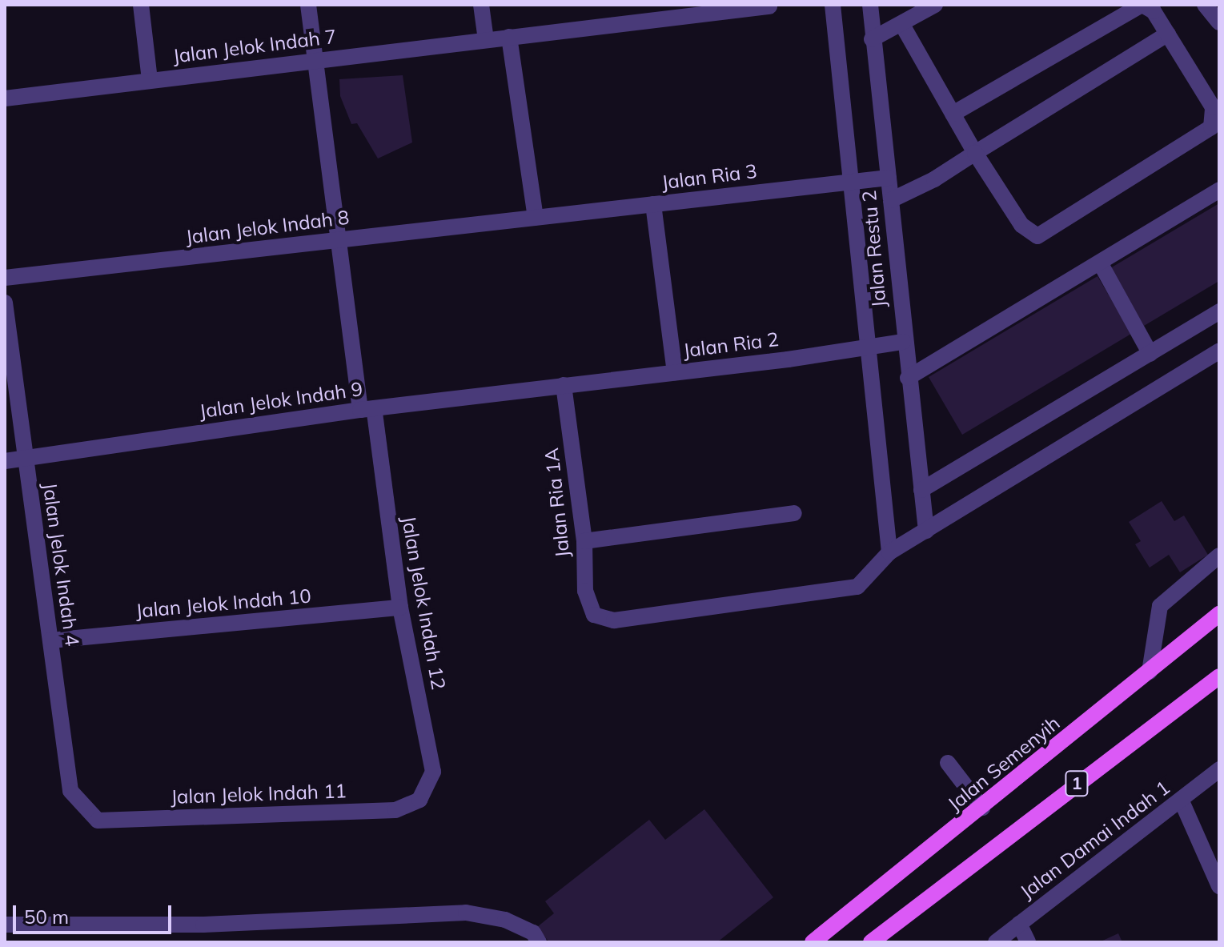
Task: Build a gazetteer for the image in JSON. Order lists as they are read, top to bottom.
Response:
{
  "streets": {
    "main road": ["Jalan Semenyih", "1"],
    "street": [
      "Jalan Jelok Indah 7",
      "Jalan Ria 3",
      "Jalan Jelok Indah 8",
      "Jalan Restu 2",
      "Jalan Ria 2",
      "Jalan Jelok Indah 9",
      "Jalan Ria 1A",
      "Jalan Jelok Indah 4",
      "Jalan Jelok Indah 12",
      "Jalan Jelok Indah 10",
      "Jalan Jelok Indah 11",
      "Jalan Damai Indah 1"
    ]
  },
  "crossings": [
    ["Jalan Jelok Indah 7", "Jalan Jelok Indah 12"],
    ["Jalan Ria 3", "Jalan Jelok Indah 8"],
    ["Jalan Ria 3", "Jalan Restu 2"],
    ["Jalan Jelok Indah 8", "Jalan Jelok Indah 12"],
    ["Jalan Restu 2", "Jalan Ria 2"],
    ["Jalan Ria 2", "Jalan Jelok Indah 9"],
    ["Jalan Ria 2", "Jalan Ria 1A"],
    ["Jalan Jelok Indah 9", "Jalan Ria 1A"],
    ["Jalan Jelok Indah 9", "Jalan Jelok Indah 4"],
    ["Jalan Jelok Indah 9", "Jalan Jelok Indah 12"],
    ["Jalan Jelok Indah 4", "Jalan Jelok Indah 10"],
    ["Jalan Jelok Indah 4", "Jalan Jelok Indah 11"],
    ["Jalan Jelok Indah 12", "Jalan Jelok Indah 10"],
    ["Jalan Jelok Indah 12", "Jalan Jelok Indah 11"]
  ],
  "scale_bar": "50 m"
}
